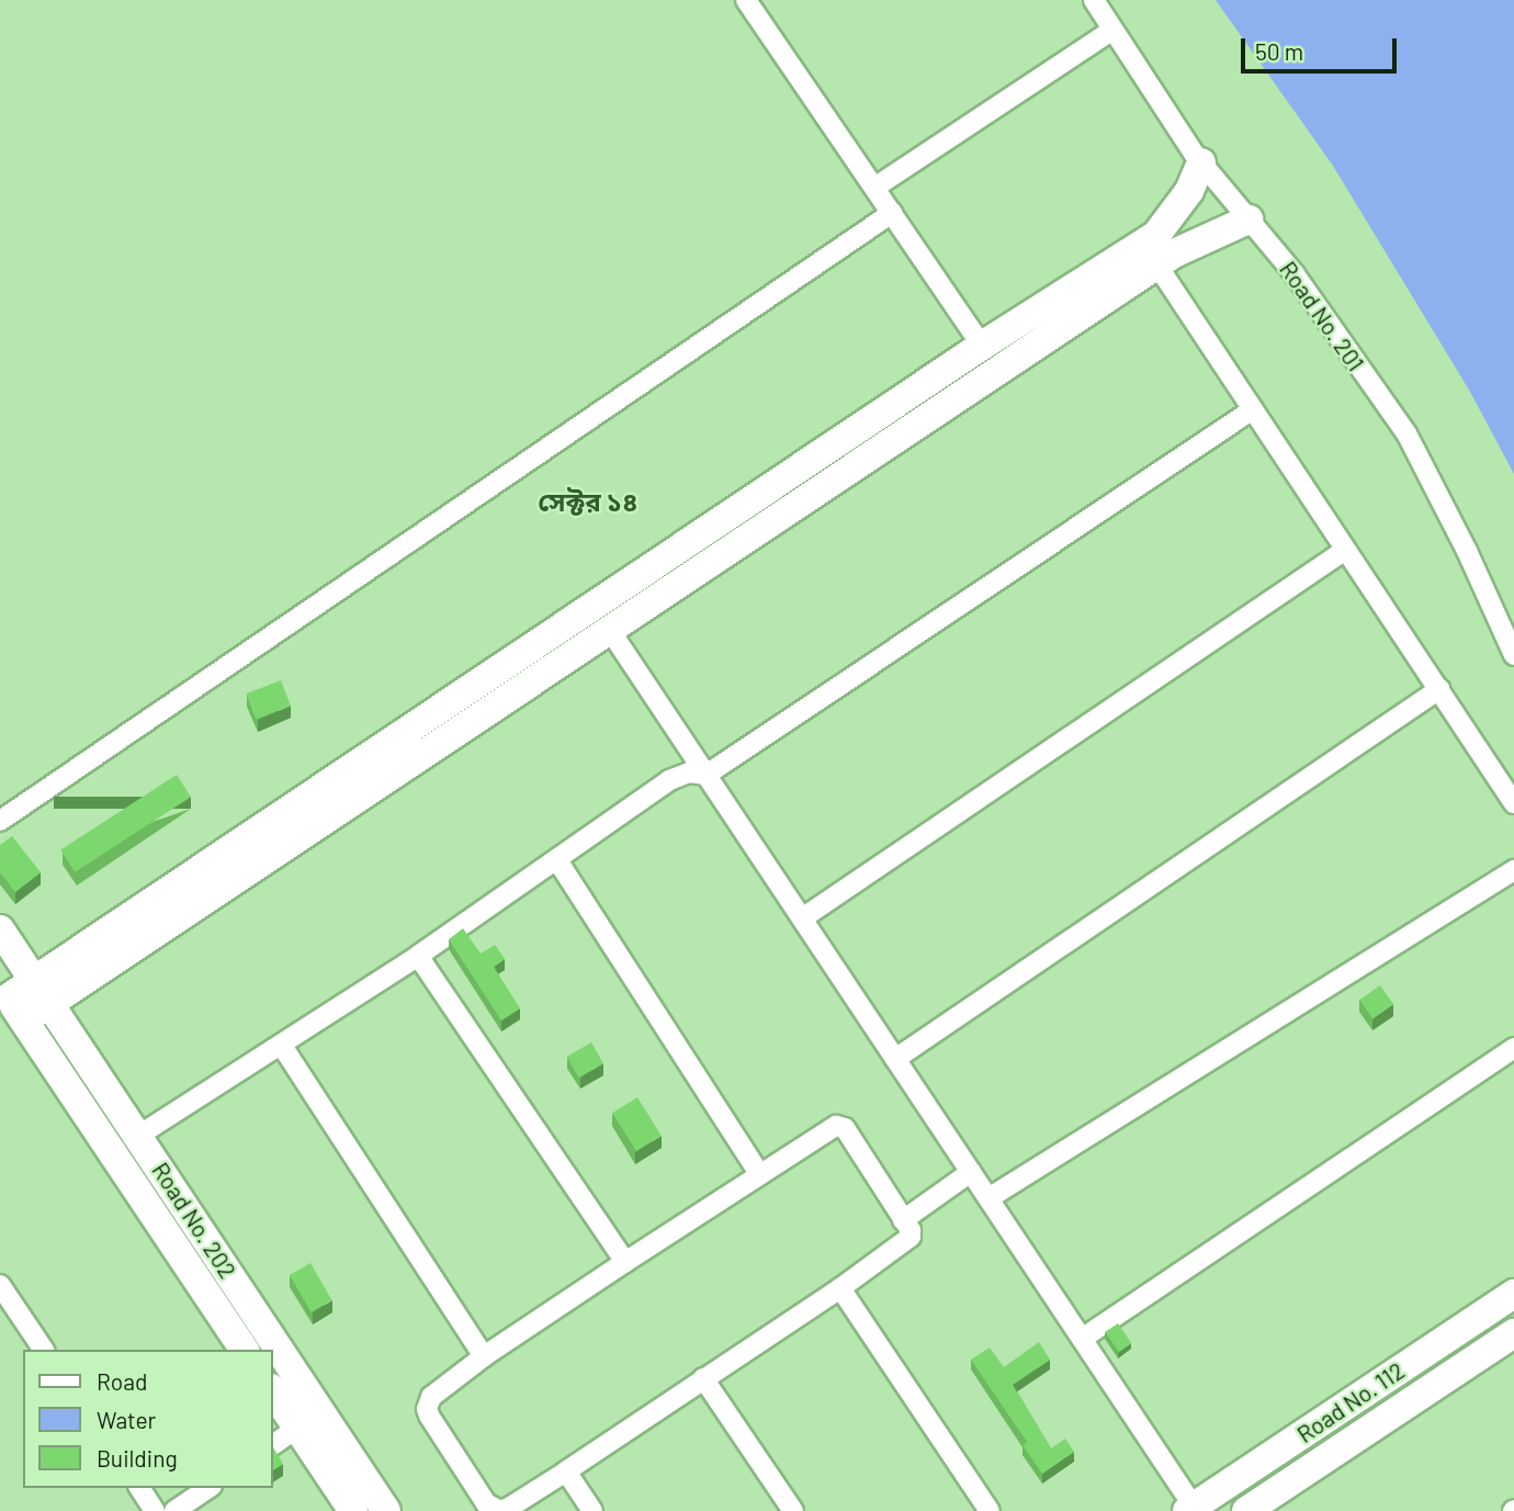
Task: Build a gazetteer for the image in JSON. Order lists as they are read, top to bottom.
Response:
{
  "streets": {
    "street": ["Road No. 201", "Road No. 202", "Road No. 112"]
  },
  "districts": ["সেক্টর ১৪"],
  "legend": ["Road", "Water", "Building"],
  "scale_bar": "50 m"
}
